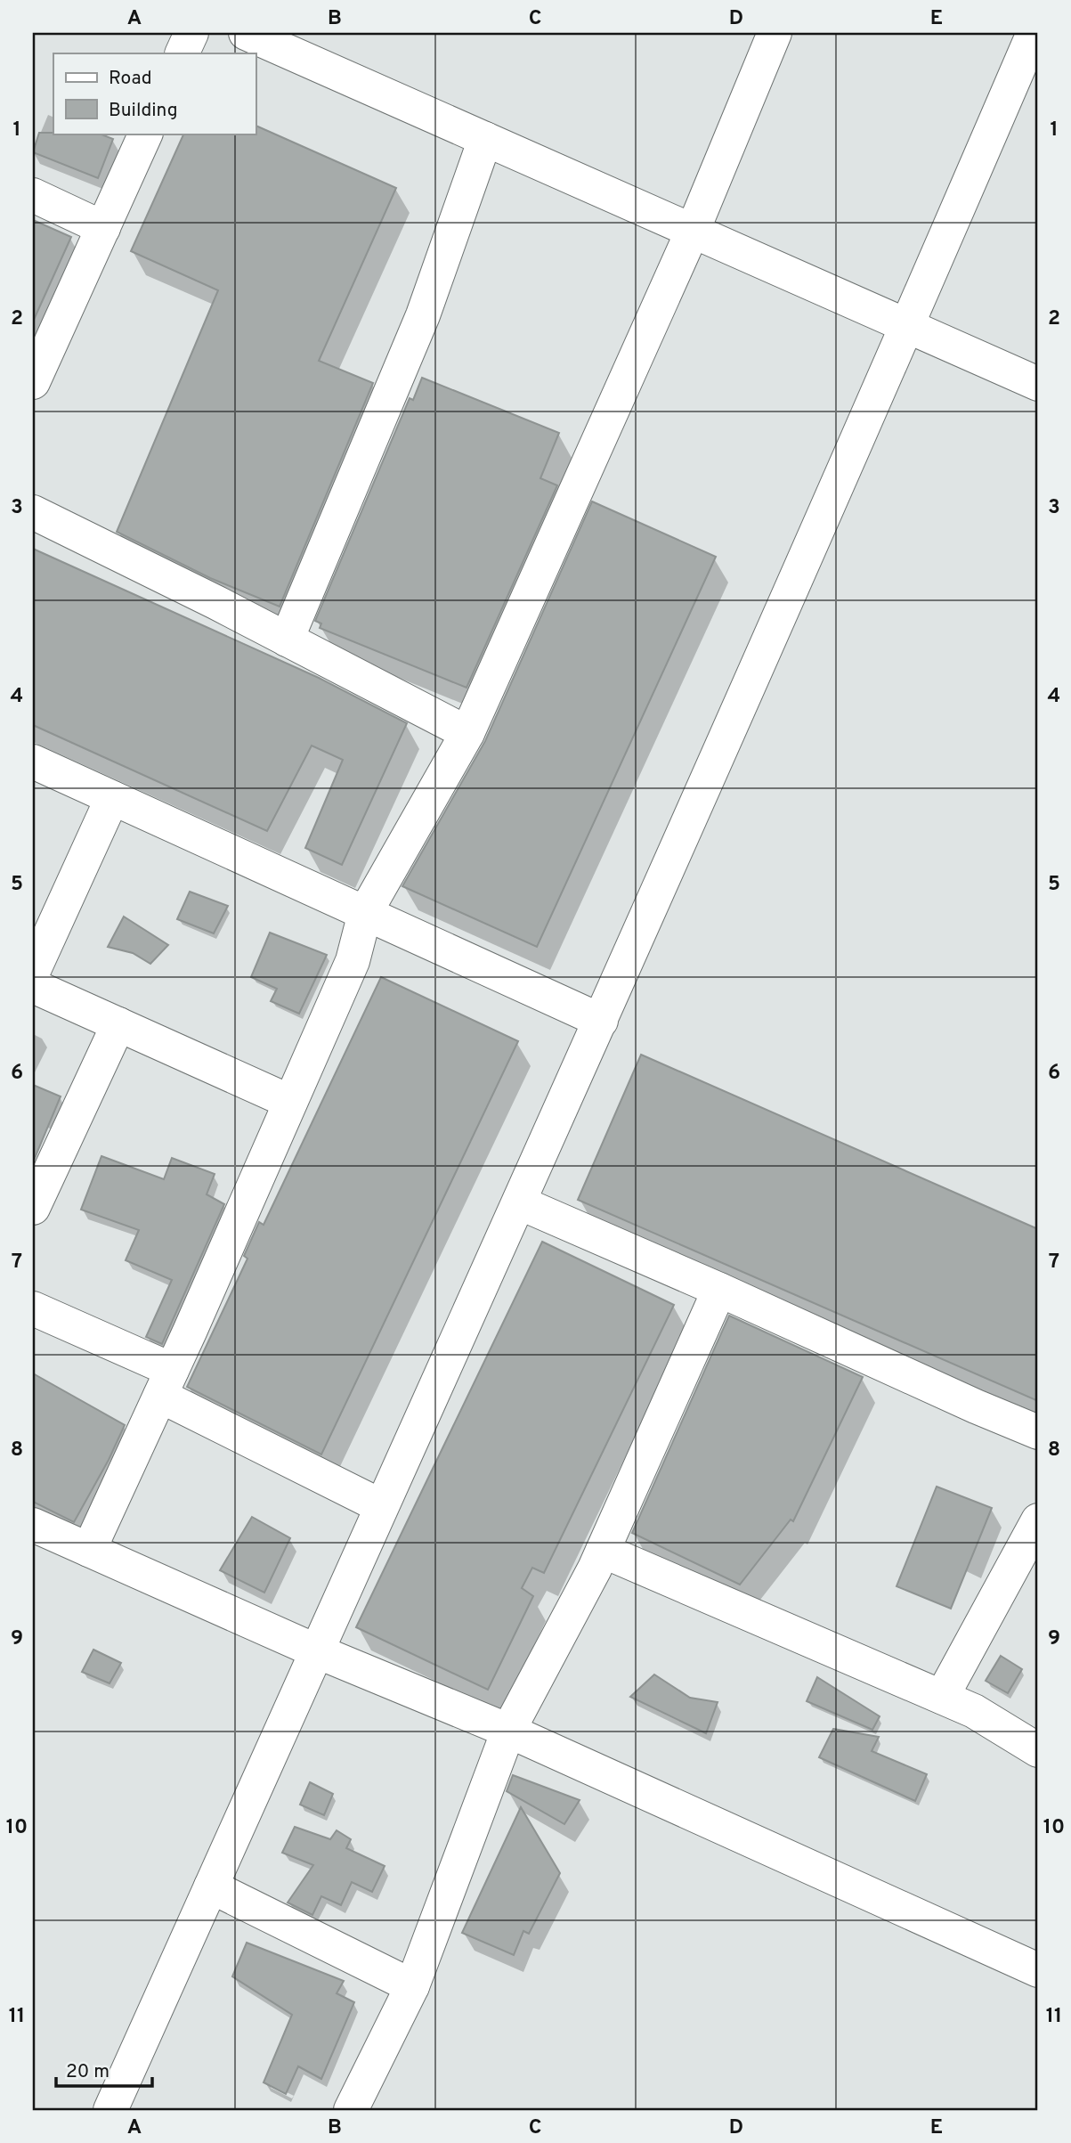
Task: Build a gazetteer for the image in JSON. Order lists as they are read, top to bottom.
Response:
{
  "legend": ["Road", "Building"],
  "scale_bar": "20 m",
  "grid": {
    "columns": [
      "A",
      "B",
      "C",
      "D",
      "E"
    ],
    "rows": [
      "1",
      "2",
      "3",
      "4",
      "5",
      "6",
      "7",
      "8",
      "9",
      "10",
      "11"
    ]
  }
}
